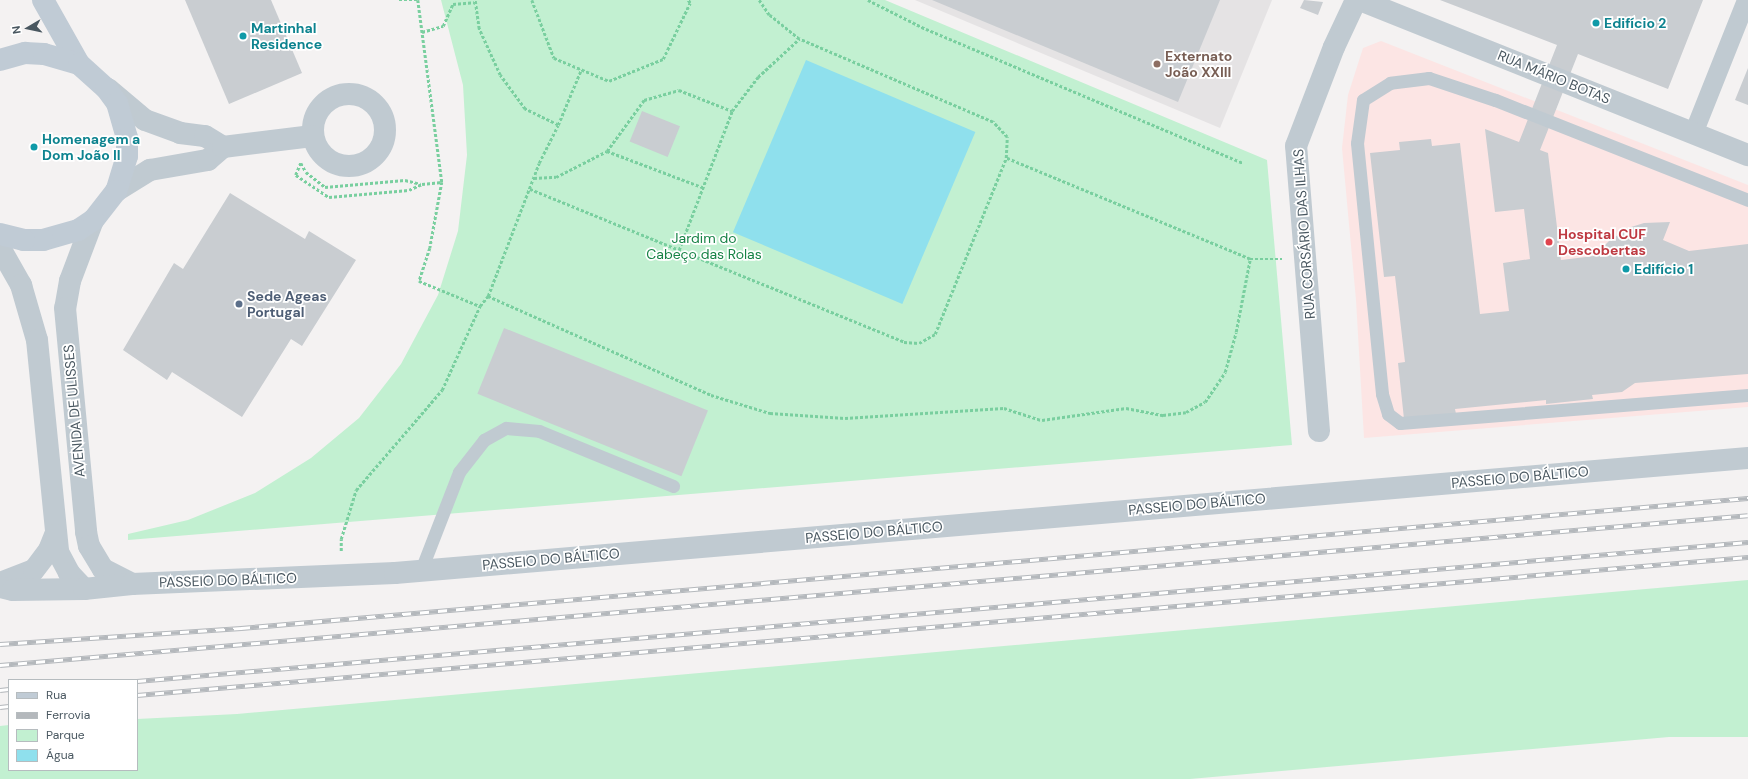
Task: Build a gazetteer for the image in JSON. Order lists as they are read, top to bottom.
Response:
{
  "streets": {
    "street": [
      "RUA MÁRIO BOTAS",
      "RUA CORSÁRIO DAS ILHAS",
      "AVENIDA DE ULISSES",
      "PASSEIO DO BÁLTICO"
    ]
  },
  "crossings": [
    ["AVENIDA DE ULISSES", "PASSEIO DO BÁLTICO"]
  ],
  "parks": ["Jardim do Cabeço das Rolas"],
  "places": [
    "Edifício 2",
    "Martinhal Residence",
    "Externato João XXIII",
    "Homenagem a Dom João II",
    "Hospital CUF Descobertas",
    "Edifício 1",
    "Sede Ageas Portugal"
  ],
  "legend": [
    "Rua",
    "Ferrovia",
    "Parque",
    "Água"
  ],
  "north": "left"
}
